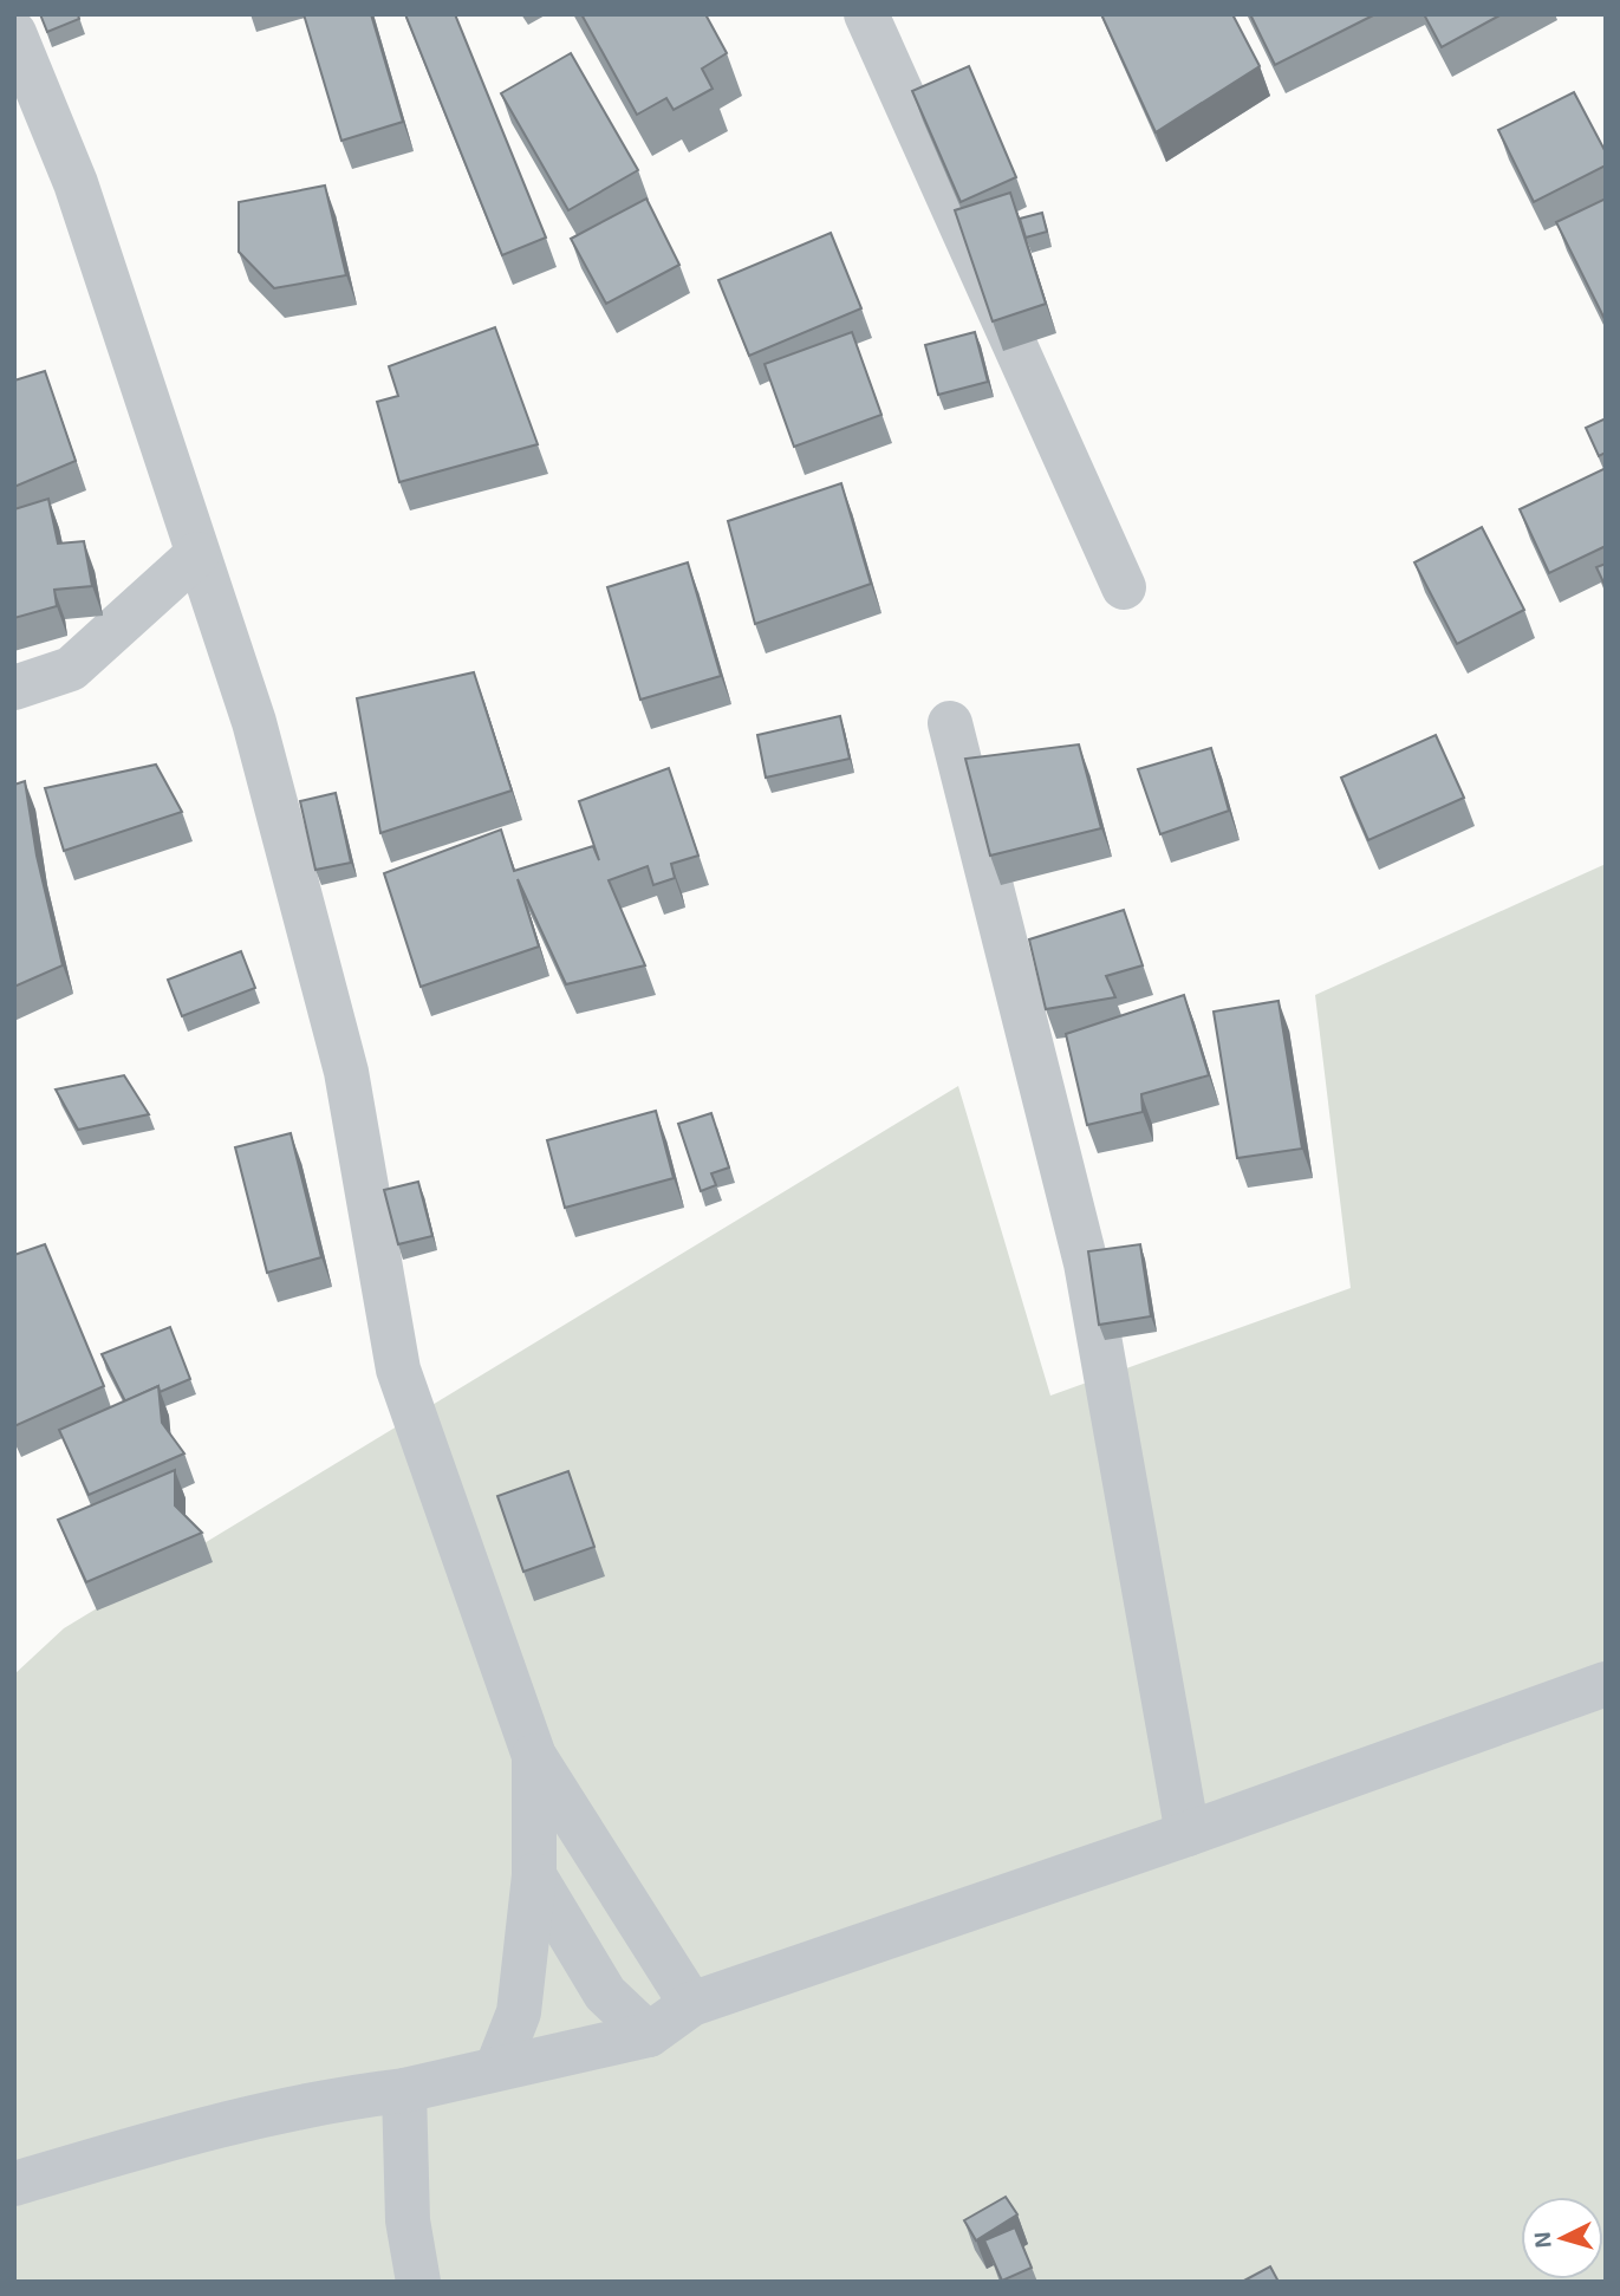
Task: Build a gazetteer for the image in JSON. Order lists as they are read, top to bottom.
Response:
{
  "north": "left"
}
